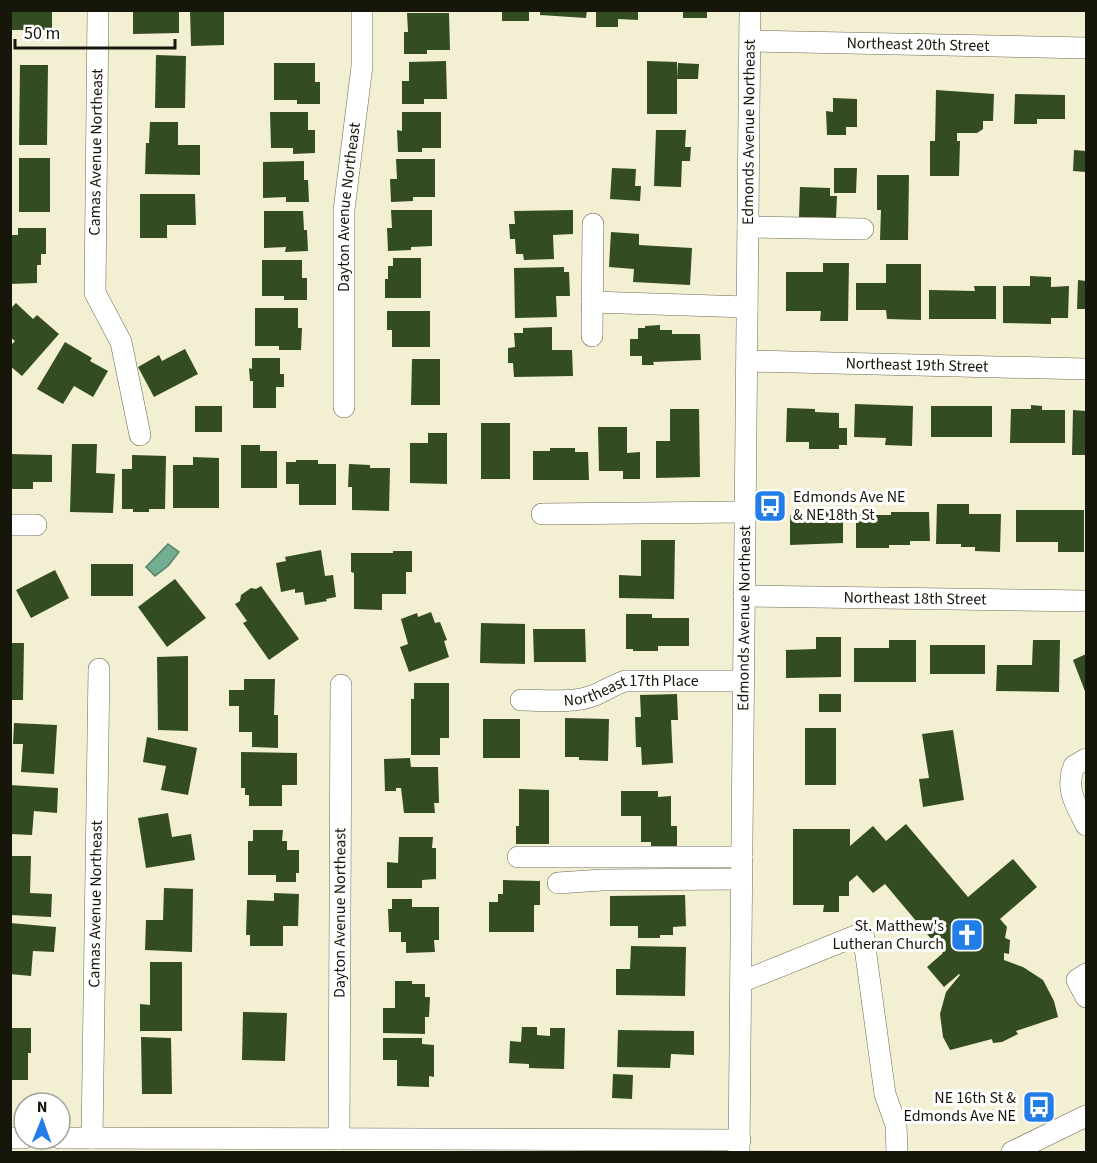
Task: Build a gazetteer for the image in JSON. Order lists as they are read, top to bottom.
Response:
{
  "streets": {
    "street": [
      "Northeast 20th Street",
      "Edmonds Avenue Northeast",
      "Camas Avenue Northeast",
      "Dayton Avenue Northeast",
      "Northeast 19th Street",
      "Northeast 18th Street",
      "Northeast 17th Place"
    ]
  },
  "crossings": [
    ["Northeast 20th Street", "Edmonds Avenue Northeast"],
    ["Edmonds Avenue Northeast", "Northeast 19th Street"],
    ["Edmonds Avenue Northeast", "Northeast 18th Street"],
    ["Edmonds Avenue Northeast", "Northeast 17th Place"]
  ],
  "places": {
    "bus stop": ["Edmonds Ave NE & NE 18th St", "NE 16th St & Edmonds Ave NE"],
    "church": ["St. Matthew's Lutheran Church"]
  },
  "scale_bar": "50 m",
  "north": "top"
}
